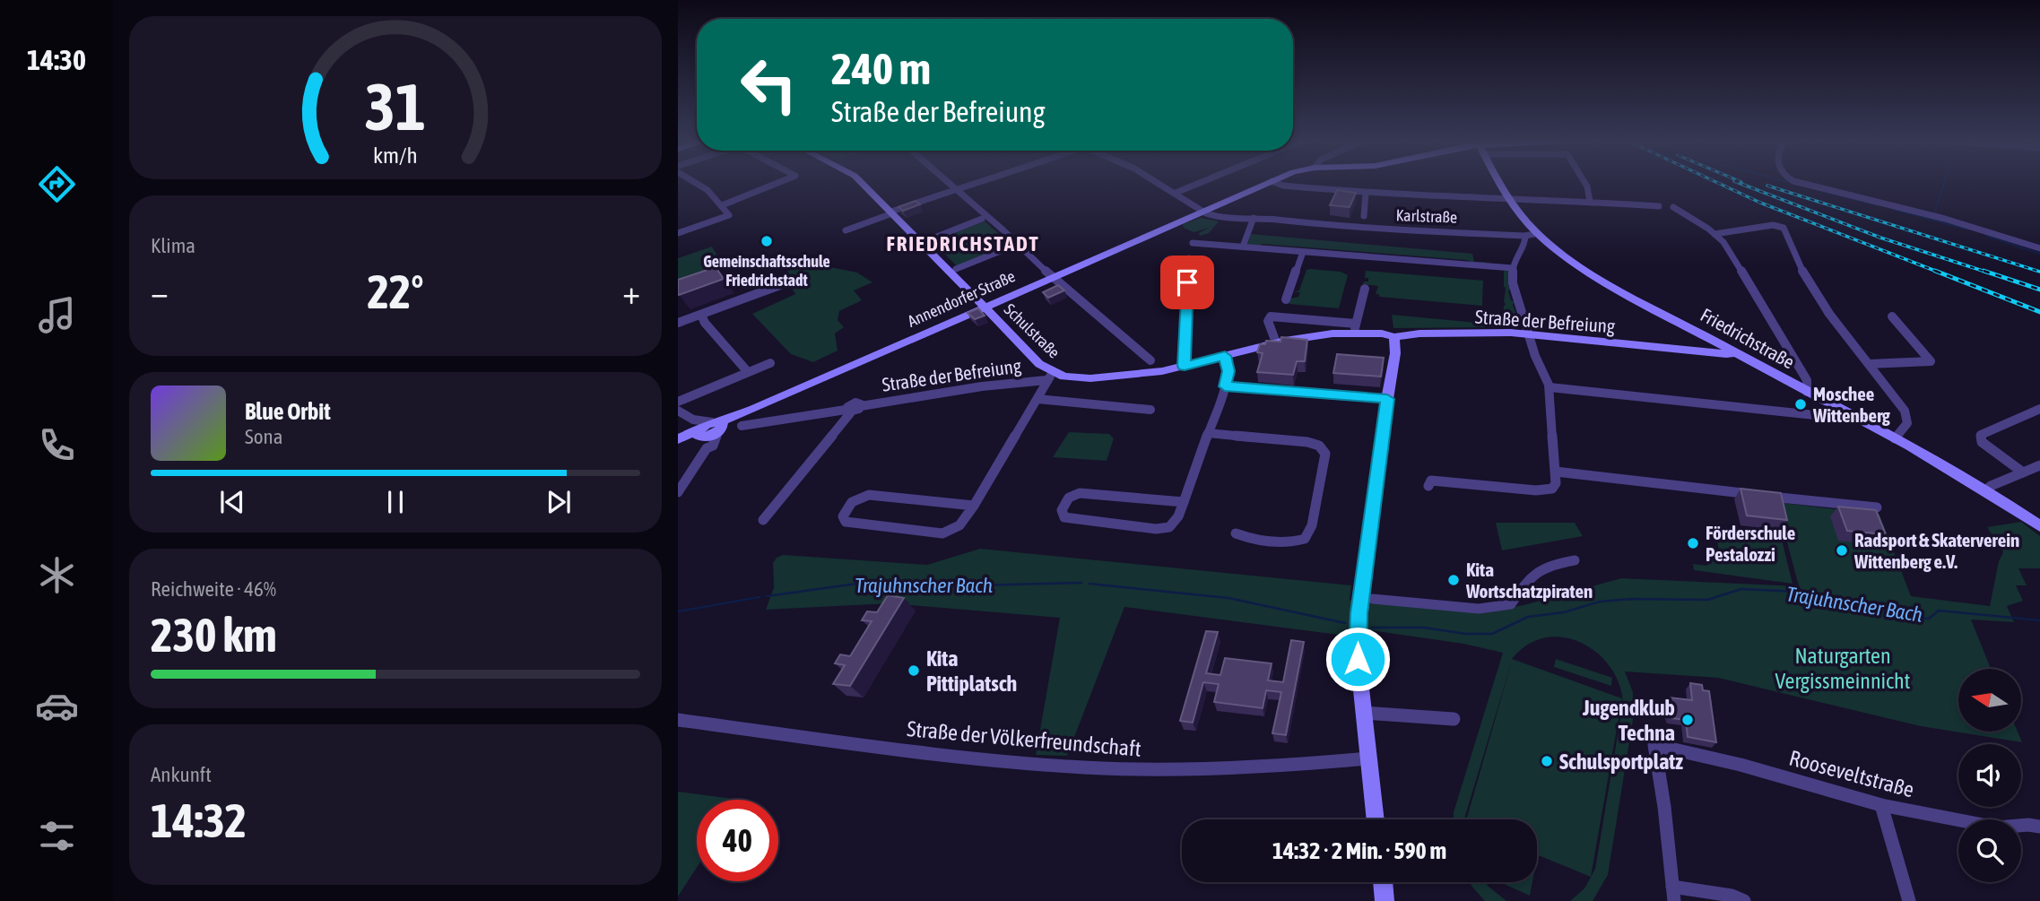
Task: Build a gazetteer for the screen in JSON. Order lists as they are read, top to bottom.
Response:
{
  "streets": {
    "street": [
      "Karlstraße",
      "Annendorfer Straße",
      "Straße der Befreiung",
      "Schulstraße",
      "Friedrichstraße",
      "Straße der Völkerfreundschaft",
      "Rooseveltstraße"
    ]
  },
  "crossings": [
    ["Karlstraße", "Annendorfer Straße"],
    ["Karlstraße", "Friedrichstraße"],
    ["Annendorfer Straße", "Schulstraße"],
    ["Straße der Befreiung", "Schulstraße"],
    ["Straße der Befreiung", "Friedrichstraße"]
  ],
  "districts": ["FRIEDRICHSTADT"],
  "water": ["Trajuhnscher Bach"],
  "parks": ["Naturgarten Vergissmeinnicht"],
  "places": [
    "Gemeinschaftsschule Friedrichstadt",
    "Moschee Wittenberg",
    "Förderschule Pestalozzi",
    "Radsport & Skaterverein Wittenberg e.V.",
    "Kita Wortschatzpiraten",
    "Kita Pittiplatsch",
    "Jugendklub Techna",
    "Schulsportplatz"
  ],
  "north": "left",
  "page": {
    "tabs": "14:30",
    "turn": ["240 m", "Straße der Befreiung"],
    "tile": [
      "Klima",
      ["Reichweite · 46%", "230 km"],
      ["Ankunft", "14:32"]
    ],
    "heat": ["−", "22°", "+"],
    "song": ["Blue Orbit", "Sona"],
    "limit": "40",
    "trip": "14:32 · 2 Min. · 590 m",
    "gauge": ["31", "km/h"]
  }
}
